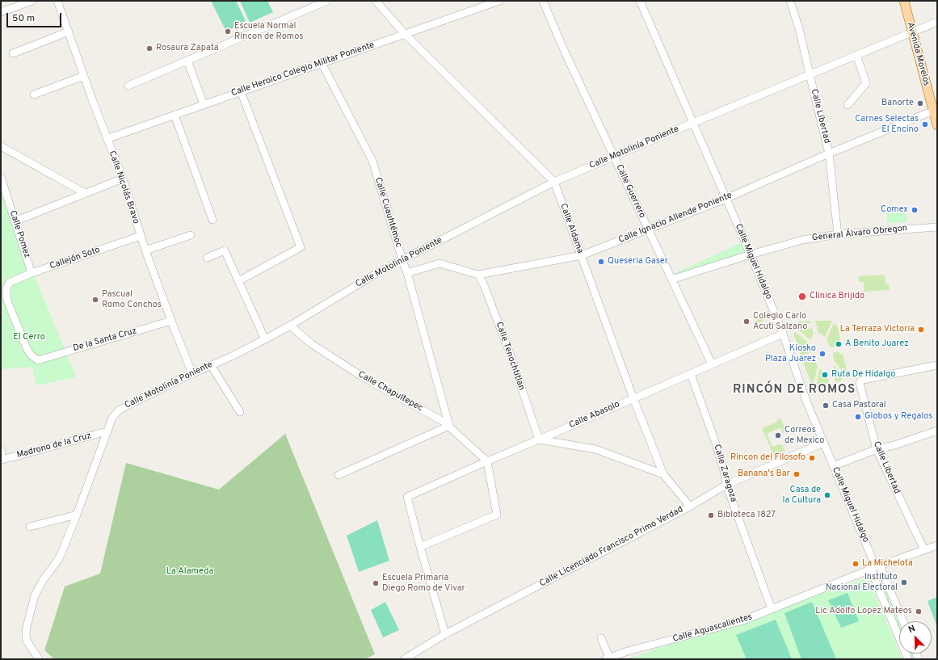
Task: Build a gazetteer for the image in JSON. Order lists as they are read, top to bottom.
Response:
{
  "streets": {
    "main road": ["Avenida Morelos"],
    "street": [
      "Calle Heroico Colegio Militar Poniente",
      "Calle Libertad",
      "Calle Motolinía Poniente",
      "Calle Nicolás Bravo",
      "Calle Guerrero",
      "Calle Cuauhtémoc",
      "Calle Ignacio Allende Poniente",
      "Calle Aldama",
      "General Álvaro Obregon",
      "Calle Pomez",
      "Callejón Soto",
      "Calle Miguel Hidalgo",
      "De la Santa Cruz",
      "Calle Tenochtitlan",
      "Calle Chapultepec",
      "Calle Abasolo",
      "Madrono de la Cruz",
      "Calle Zaragoza",
      "Calle Licenciado Francisco Primo Verdad",
      "Calle Aguascalientes"
    ]
  },
  "crossings": [
    ["Avenida Morelos", "Calle Motolinía Poniente"],
    ["Avenida Morelos", "Calle Ignacio Allende Poniente"],
    ["Calle Heroico Colegio Militar Poniente", "Calle Nicolás Bravo"],
    ["Calle Heroico Colegio Militar Poniente", "Calle Cuauhtémoc"],
    ["Calle Heroico Colegio Militar Poniente", "Calle Aldama"],
    ["Calle Libertad", "Calle Motolinía Poniente"],
    ["Calle Libertad", "Calle Ignacio Allende Poniente"],
    ["Calle Libertad", "General Álvaro Obregon"],
    ["Calle Libertad", "Calle Aguascalientes"],
    ["Calle Motolinía Poniente", "Calle Nicolás Bravo"],
    ["Calle Motolinía Poniente", "Calle Guerrero"],
    ["Calle Motolinía Poniente", "Calle Cuauhtémoc"],
    ["Calle Motolinía Poniente", "Calle Aldama"],
    ["Calle Motolinía Poniente", "Calle Miguel Hidalgo"],
    ["Calle Motolinía Poniente", "Calle Chapultepec"],
    ["Calle Motolinía Poniente", "Madrono de la Cruz"],
    ["Calle Nicolás Bravo", "Callejón Soto"],
    ["Calle Nicolás Bravo", "De la Santa Cruz"],
    ["Calle Guerrero", "Calle Ignacio Allende Poniente"],
    ["Calle Guerrero", "General Álvaro Obregon"],
    ["Calle Guerrero", "Calle Abasolo"],
    ["Calle Cuauhtémoc", "Calle Ignacio Allende Poniente"],
    ["Calle Cuauhtémoc", "Calle Chapultepec"],
    ["Calle Ignacio Allende Poniente", "Calle Aldama"],
    ["Calle Ignacio Allende Poniente", "Calle Miguel Hidalgo"],
    ["Calle Ignacio Allende Poniente", "Calle Tenochtitlan"],
    ["Calle Aldama", "Calle Abasolo"],
    ["Calle Aldama", "Calle Licenciado Francisco Primo Verdad"],
    ["General Álvaro Obregon", "Calle Miguel Hidalgo"],
    ["Calle Pomez", "Callejón Soto"],
    ["Callejón Soto", "De la Santa Cruz"],
    ["Calle Miguel Hidalgo", "Calle Abasolo"],
    ["Calle Miguel Hidalgo", "Calle Licenciado Francisco Primo Verdad"],
    ["Calle Tenochtitlan", "Calle Abasolo"],
    ["Calle Chapultepec", "Calle Abasolo"],
    ["Calle Abasolo", "Calle Zaragoza"],
    ["Calle Zaragoza", "Calle Licenciado Francisco Primo Verdad"],
    ["Calle Zaragoza", "Calle Aguascalientes"]
  ],
  "districts": ["RINCÓN DE ROMOS"],
  "parks": ["El Cerro", "La Alameda"],
  "places": [
    "Escuela Normal Rincon de Romos",
    "Rosaura Zapata",
    "Banorte",
    "Carnes Selectas El Encino",
    "Comex",
    "Queseria Gaser",
    "Clinica Brijido",
    "Pascual Romo Conchos",
    "Colegio Carlo Acuti Salzano",
    "La Terraza Victoria",
    "A Benito Juarez",
    "Kiosko Plaza Juarez",
    "Ruta De Hidalgo",
    "Casa Pastoral",
    "Globos y Regalos",
    "Correos de Mexico",
    "Rincon del Filosofo",
    "Banana's Bar",
    "Casa de la Cultura",
    "Bibloteca 1827",
    "La Michelota",
    "Instituto Nacional Electoral",
    "Escuela Primaria Diego Romo de Vivar",
    "Lic Adolfo Lopez Mateos"
  ],
  "scale_bar": "50 m",
  "north": "top left"
}
